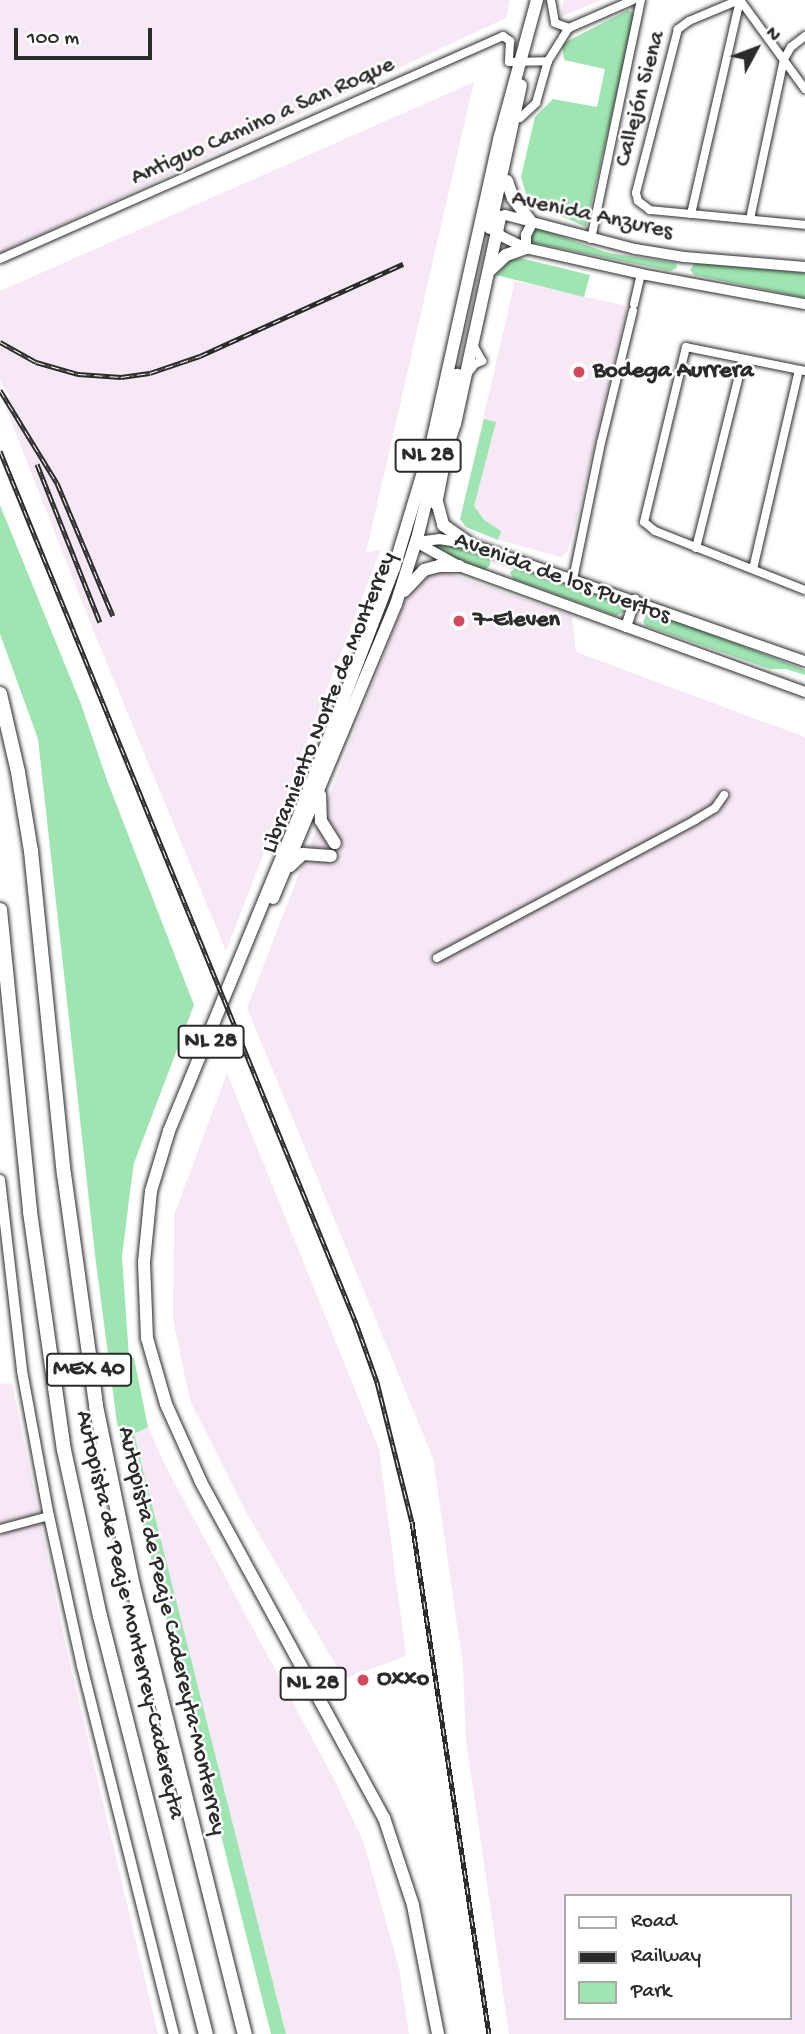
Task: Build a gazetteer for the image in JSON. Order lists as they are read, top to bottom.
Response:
{
  "streets": {
    "highway": ["MEX 40", "Autopista de Peaje Monterrey-Cadereyta", "Autopista de Peaje Cadereyta-Monterrey"],
    "main road": ["NL 28", "Libramiento Norte de Monterrey"],
    "street": [
      "Callejón Siena",
      "Antiguo Camino a San Roque",
      "Avenida Anzures",
      "Avenida de los Puertos"
    ]
  },
  "crossings": [
    ["Antiguo Camino a San Roque", "Libramiento Norte de Monterrey"],
    ["Avenida Anzures", "Libramiento Norte de Monterrey"],
    ["Avenida de los Puertos", "Libramiento Norte de Monterrey"]
  ],
  "places": ["Bodega Aurrera", "7-Eleven", "Oxxo"],
  "legend": ["Road", "Railway", "Park"],
  "scale_bar": "100 m",
  "north": "top right"
}
